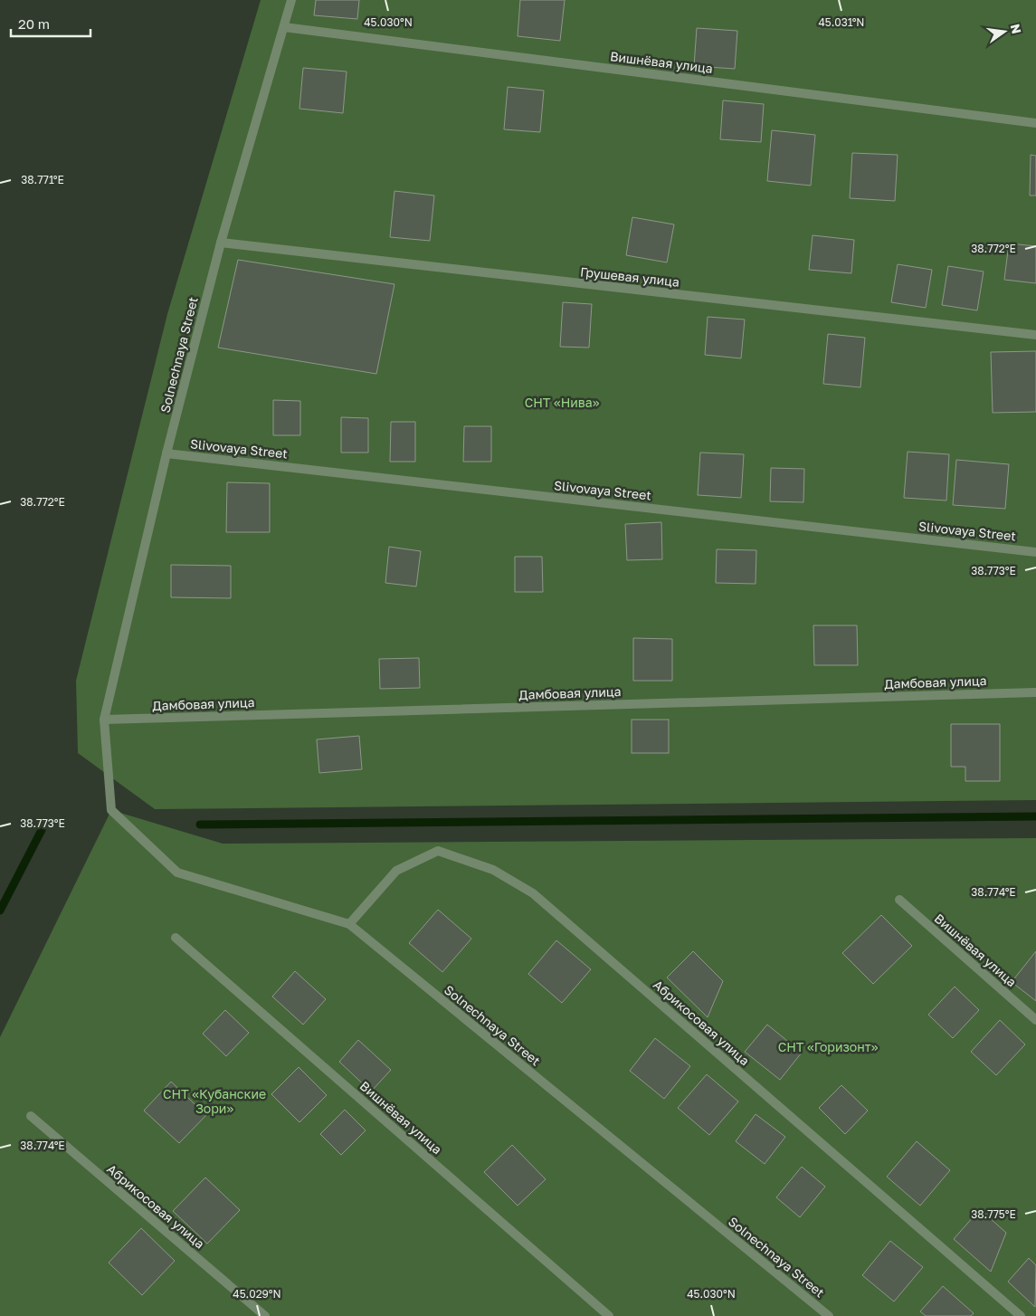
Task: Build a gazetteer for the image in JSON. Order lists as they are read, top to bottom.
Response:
{
  "streets": {
    "street": [
      "Вишнёвая улица",
      "Грушевая улица",
      "Solnechnaya Street",
      "Slivovaya Street",
      "Дамбовая улица",
      "Абрикосовая улица"
    ]
  },
  "crossings": [
    ["Вишнёвая улица", "Solnechnaya Street"],
    ["Грушевая улица", "Solnechnaya Street"],
    ["Solnechnaya Street", "Slivovaya Street"],
    ["Solnechnaya Street", "Дамбовая улица"],
    ["Solnechnaya Street", "Абрикосовая улица"]
  ],
  "parks": ["СНТ «Нива»", "СНТ «Горизонт»", "СНТ «Кубанские Зори»"],
  "scale_bar": "20 m",
  "north": "right",
  "coordinates": [
    "45.030°N",
    "45.031°N",
    "38.771°E",
    "38.772°E",
    "38.773°E",
    "38.774°E",
    "38.775°E",
    "45.029°N"
  ]
}
